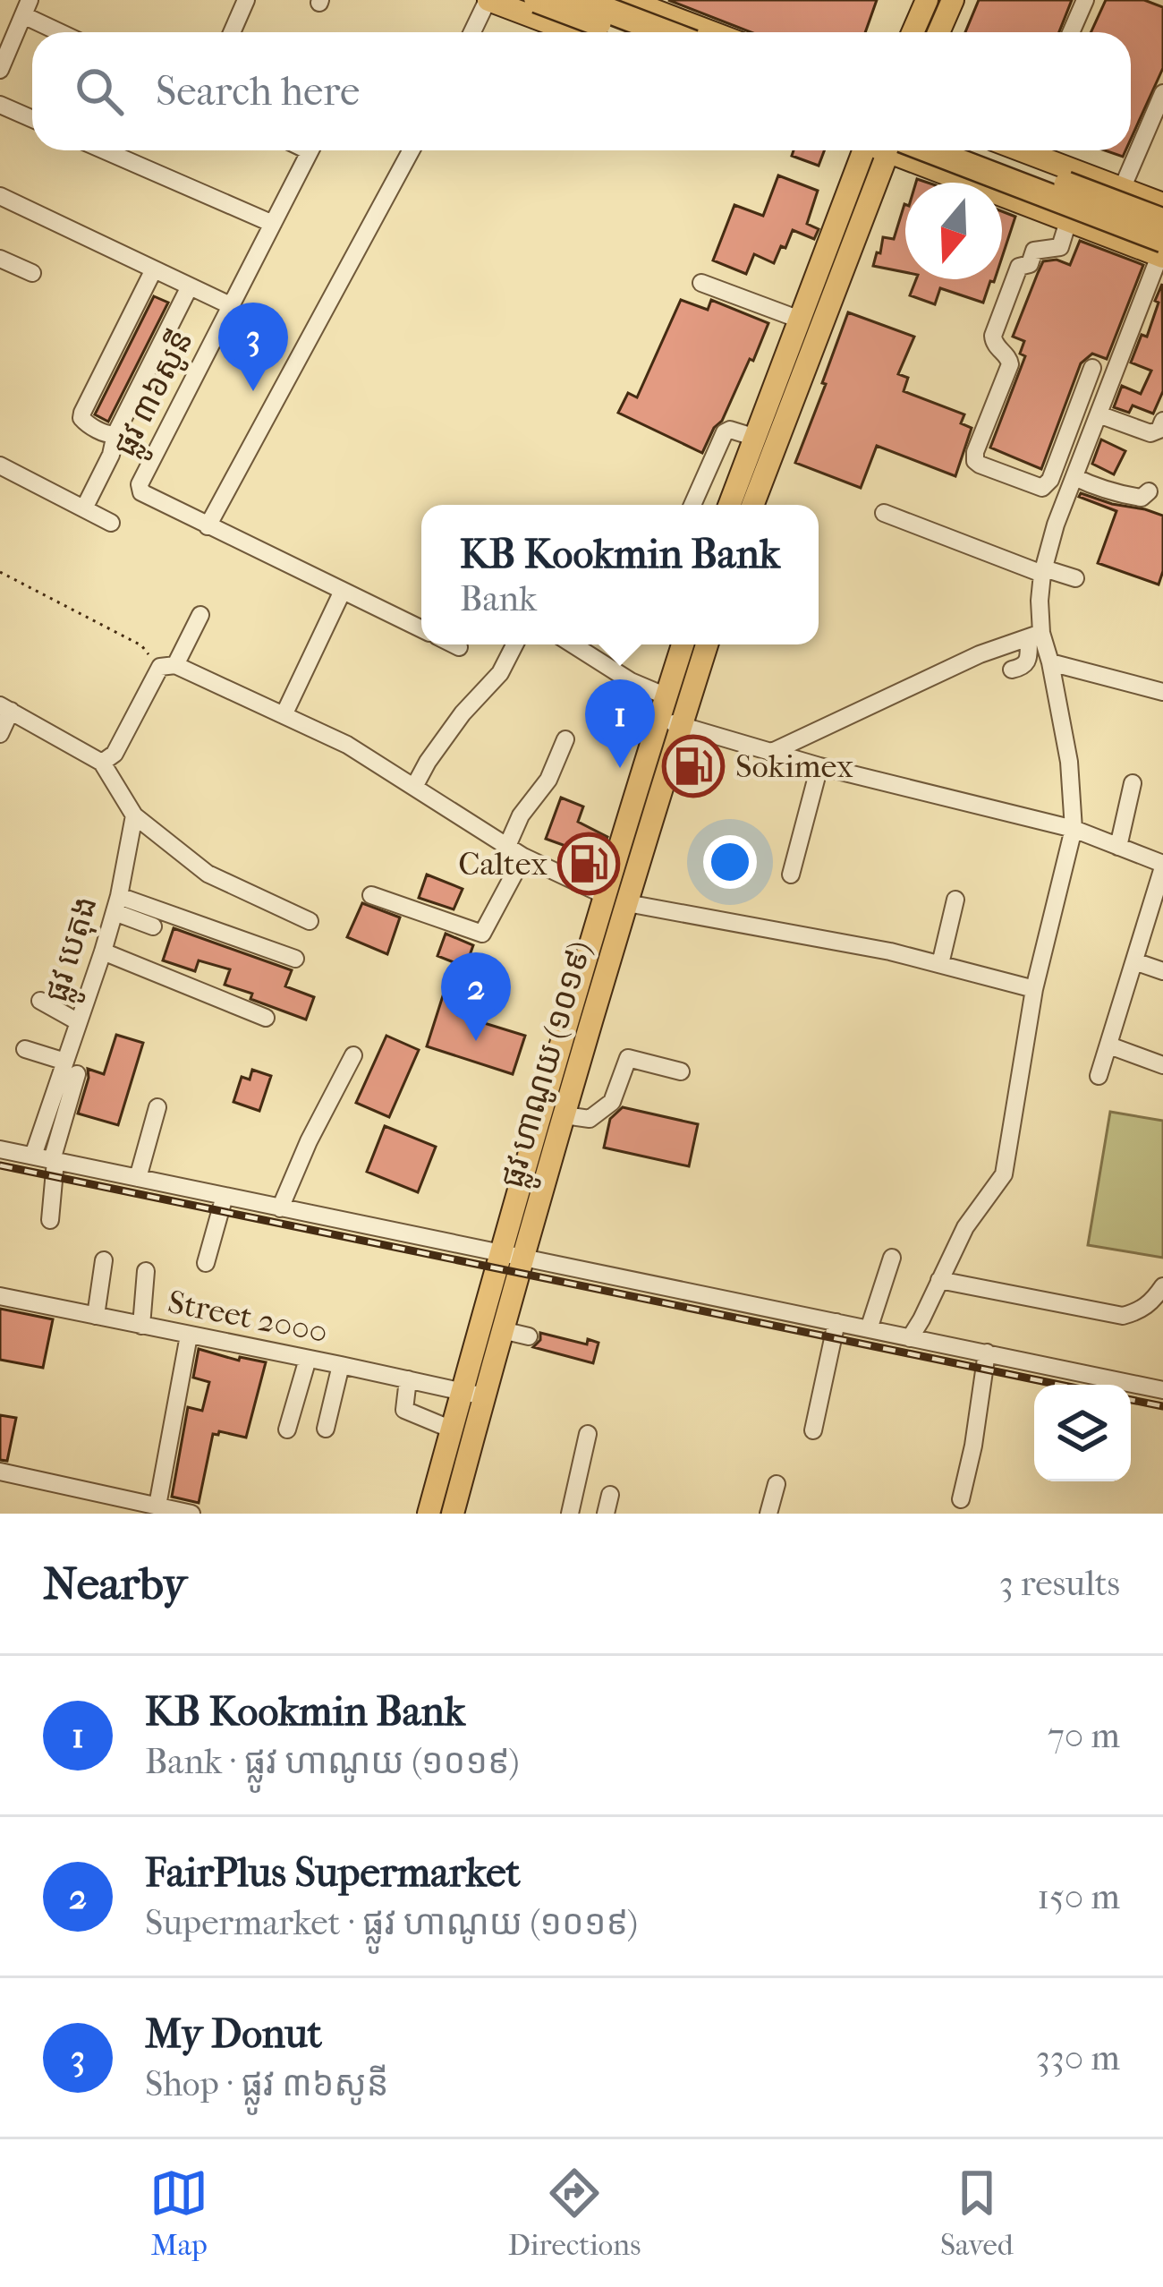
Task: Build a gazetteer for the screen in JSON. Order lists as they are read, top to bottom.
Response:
{
  "streets": {
    "main road": ["ផ្លូវ ហាណូយ (១០១៩)"],
    "street": ["ផ្លូវ ៣៦សូនី", "ផ្លូវ បេតុង", "Street 2000"]
  },
  "crossings": [
    ["ផ្លូវ ហាណូយ (១០១៩)", "Street 2000"]
  ],
  "places": {
    "fuel station": ["Sokimex", "Caltex"]
  },
  "north": "bottom",
  "page": {
    "search": "Search here",
    "pins": ["3", "1", "2"],
    "popup": ["KB Kookmin Bank", "Bank"],
    "heading": ["Nearby", "3 results"],
    "list": [
      {
        "mark": "1",
        "name": "KB Kookmin Bank",
        "note": "Bank · ផ្លូវ ហាណូយ (១០១៩)",
        "value": "70 m"
      },
      {
        "mark": "2",
        "name": "FairPlus Supermarket",
        "note": "Supermarket · ផ្លូវ ហាណូយ (១០១៩)",
        "value": "150 m"
      },
      {
        "mark": "3",
        "name": "My Donut",
        "note": "Shop · ផ្លូវ ៣៦សូនី",
        "value": "330 m"
      }
    ],
    "nav": ["Map", "Directions", "Saved"]
  }
}
